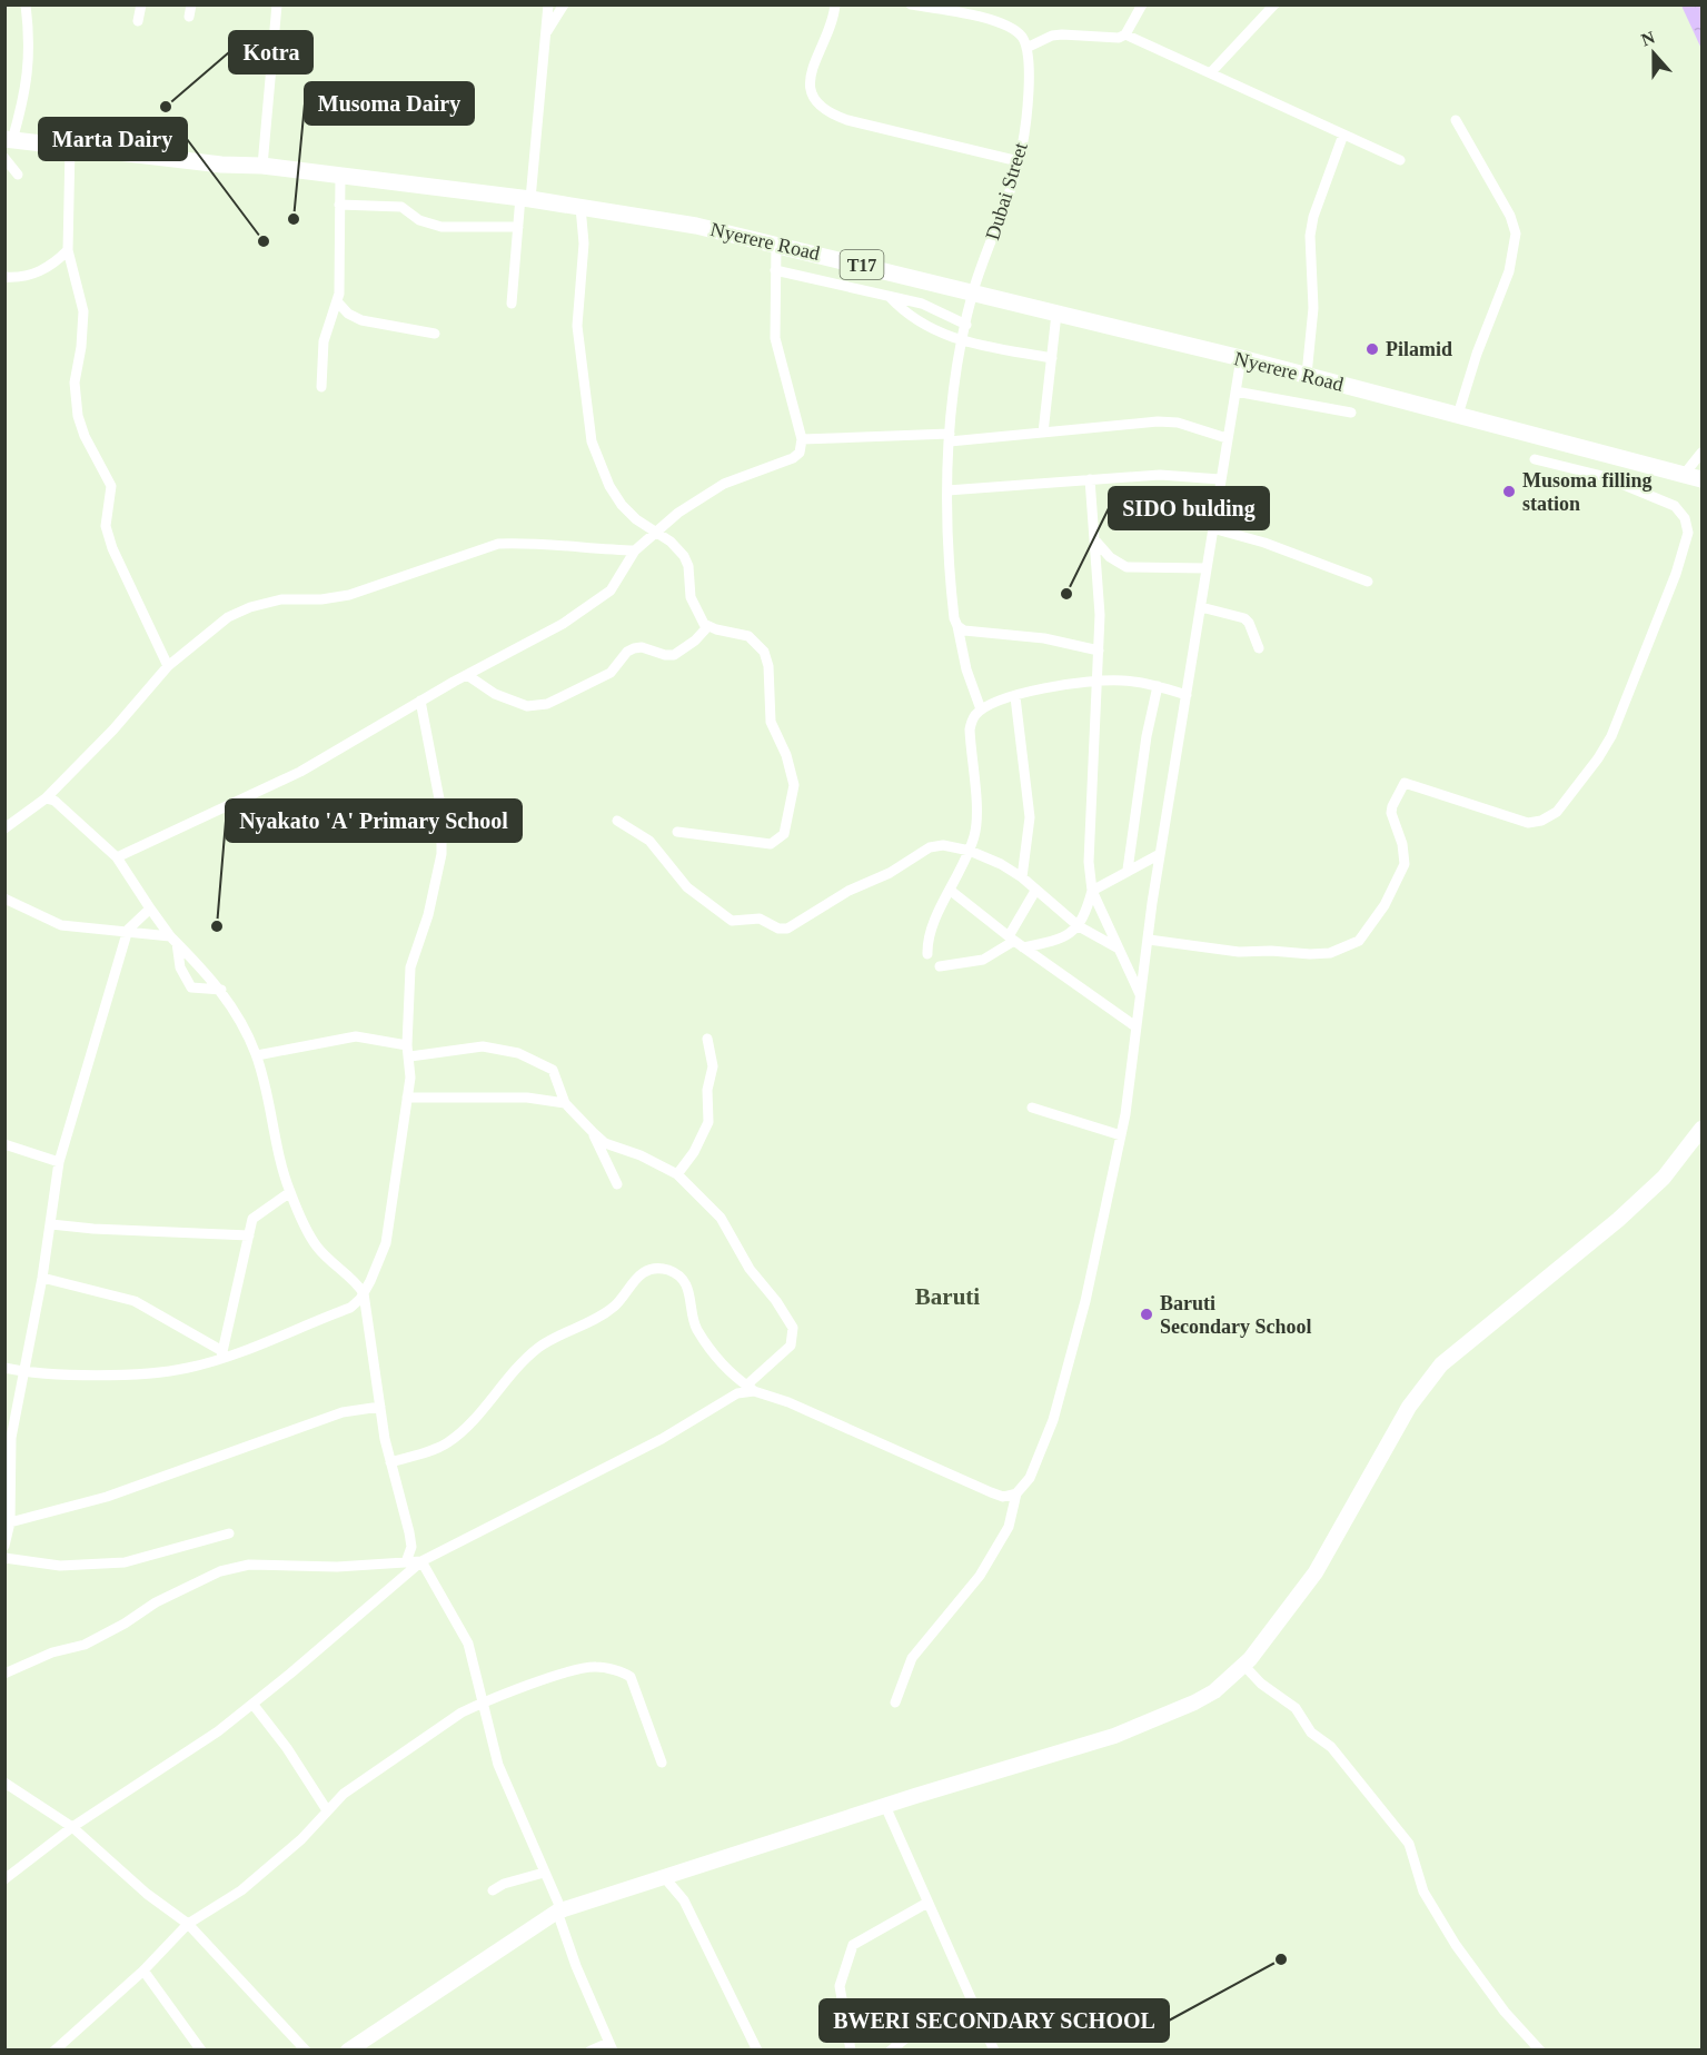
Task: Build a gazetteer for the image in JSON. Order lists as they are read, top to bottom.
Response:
{
  "streets": {
    "main road": ["Nyerere Road", "T17"],
    "street": ["Dubai Street"]
  },
  "crossings": [
    ["Dubai Street", "Nyerere Road"]
  ],
  "districts": ["Baruti"],
  "places": [
    "Kotra",
    "Musoma Dairy",
    "Marta Dairy",
    "Pilamid",
    "Musoma filling station",
    "SIDO bulding",
    "Nyakato 'A' Primary School",
    "Baruti Secondary School",
    "BWERI SECONDARY SCHOOL"
  ],
  "north": "top"
}
